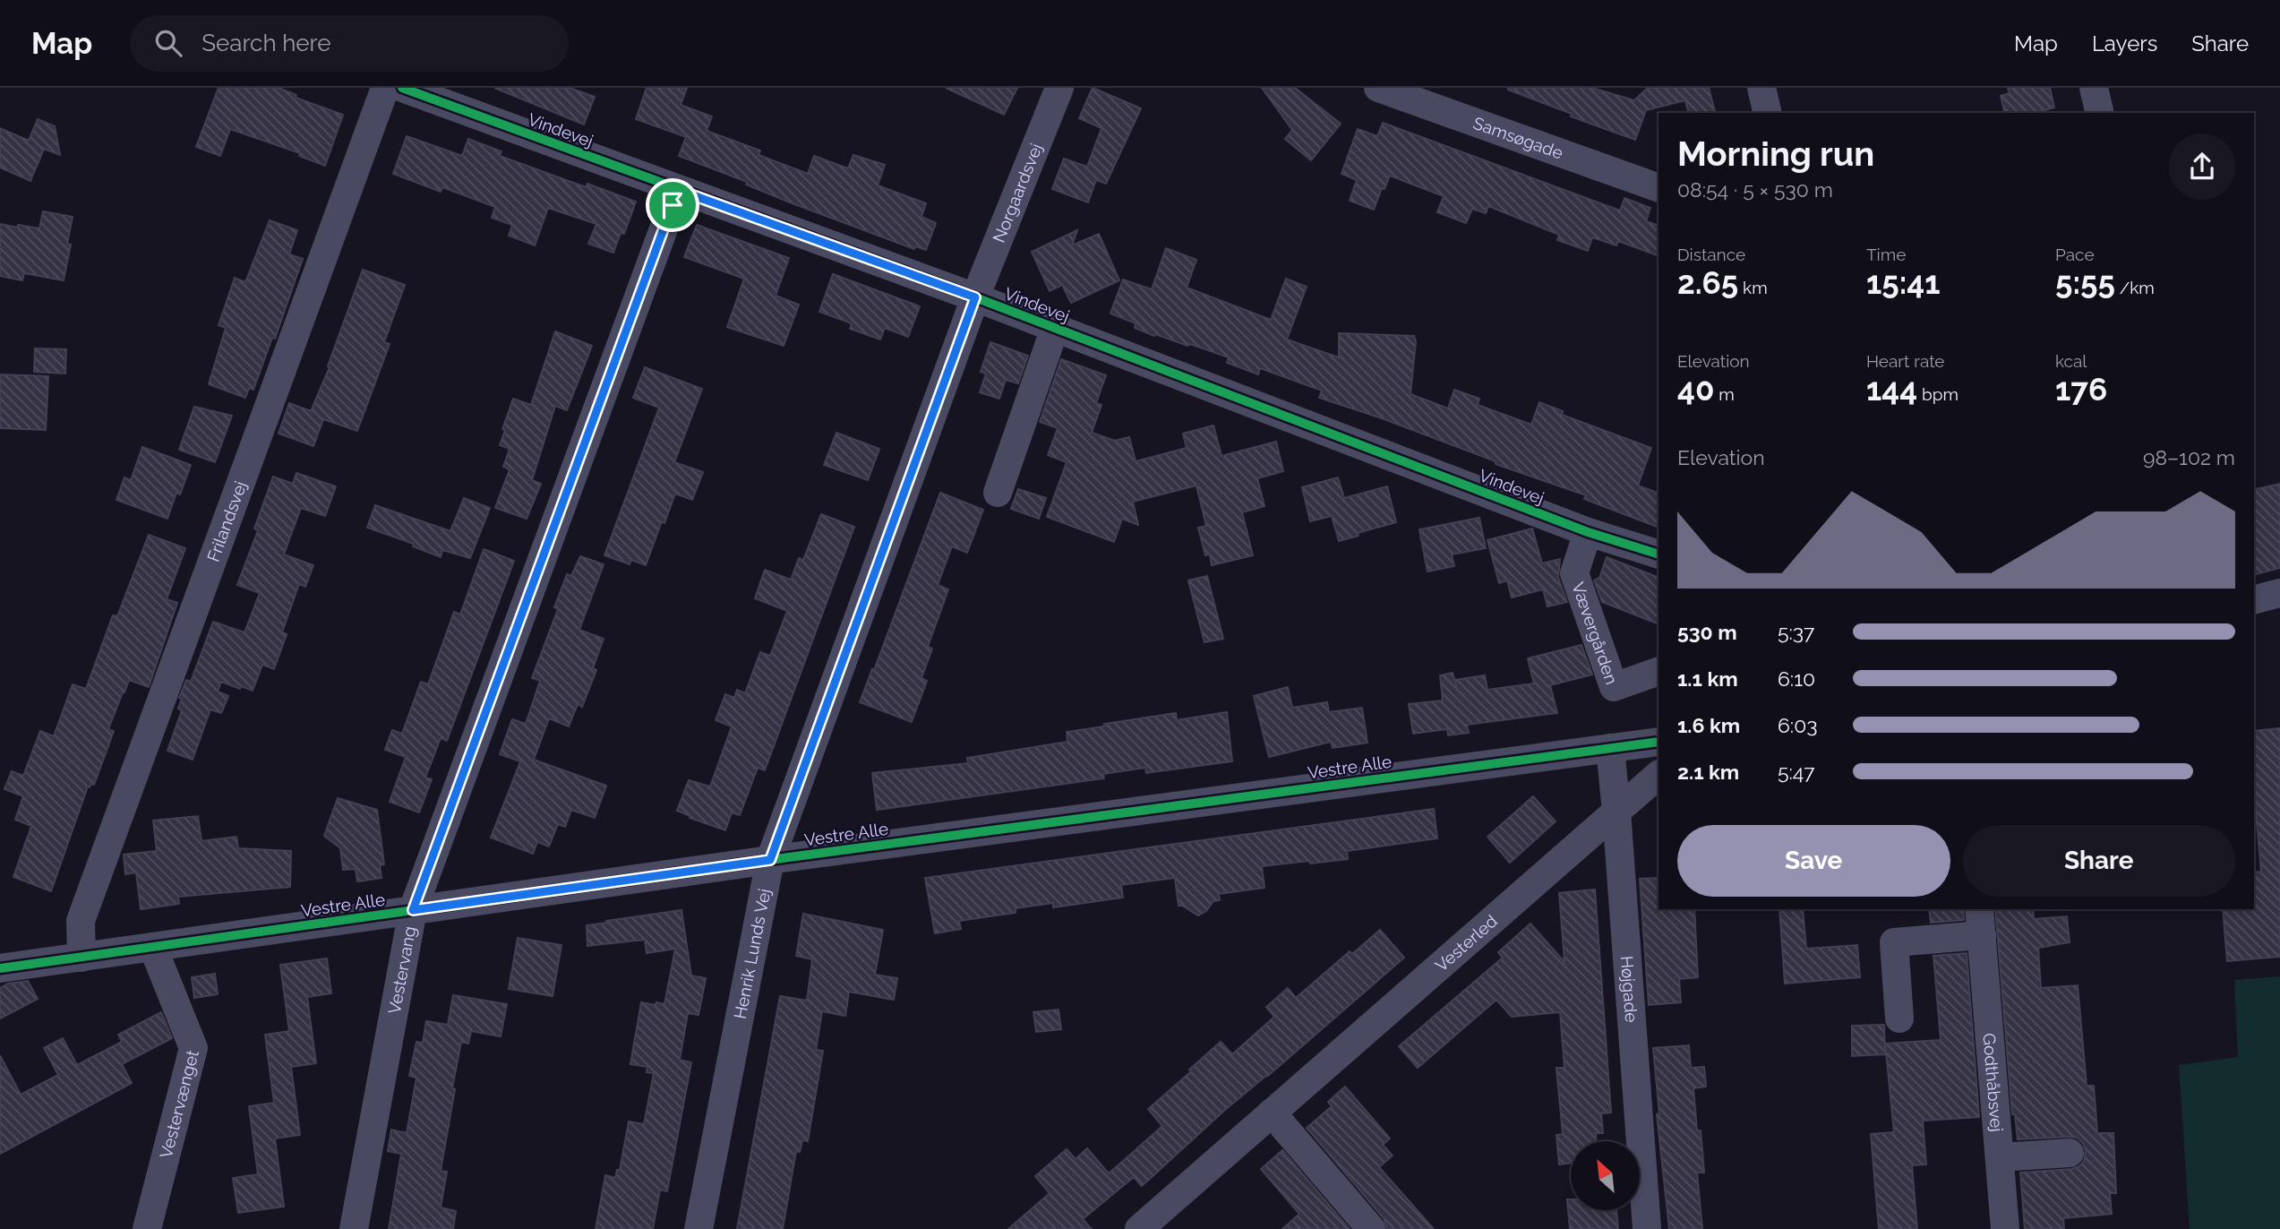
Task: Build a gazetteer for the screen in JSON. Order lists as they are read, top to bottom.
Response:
{
  "streets": {
    "street": [
      "Vindevej",
      "Samsøgade",
      "Norgaardsvej",
      "Frilandsvej",
      "Vævergården",
      "Vestre Alle",
      "Vesterled",
      "Henrik Lunds Vej",
      "Vestervang",
      "Højgade",
      "Godthåbsvej",
      "Vestervænget"
    ]
  },
  "crossings": [
    ["Vindevej", "Norgaardsvej"],
    ["Vindevej", "Vævergården"],
    ["Vindevej", "Henrik Lunds Vej"],
    ["Vindevej", "Vestervang"],
    ["Norgaardsvej", "Henrik Lunds Vej"],
    ["Frilandsvej", "Vestre Alle"],
    ["Vestre Alle", "Henrik Lunds Vej"],
    ["Vestre Alle", "Vestervang"],
    ["Vestre Alle", "Højgade"],
    ["Vestre Alle", "Vestervænget"],
    ["Vesterled", "Højgade"]
  ],
  "north": "top left",
  "page": {
    "header": "Map",
    "search": "Search here",
    "nav": ["Map", "Layers", "Share"],
    "heading": ["Morning run", "08:54 · 5 × 530 m"],
    "stats": [
      ["Distance", "2.65 km"],
      ["Time", "15:41"],
      ["Pace", "5:55 /km"],
      ["Elevation", "40 m"],
      ["Heart rate", "144 bpm"],
      ["kcal", "176"]
    ],
    "chart": ["Elevation", "98–102 m"],
    "list": [
      {
        "name": "530 m",
        "note": "5:37"
      },
      {
        "name": "1.1 km",
        "note": "6:10"
      },
      {
        "name": "1.6 km",
        "note": "6:03"
      },
      {
        "name": "2.1 km",
        "note": "5:47"
      }
    ],
    "buttons": ["Save", "Share"]
  }
}
